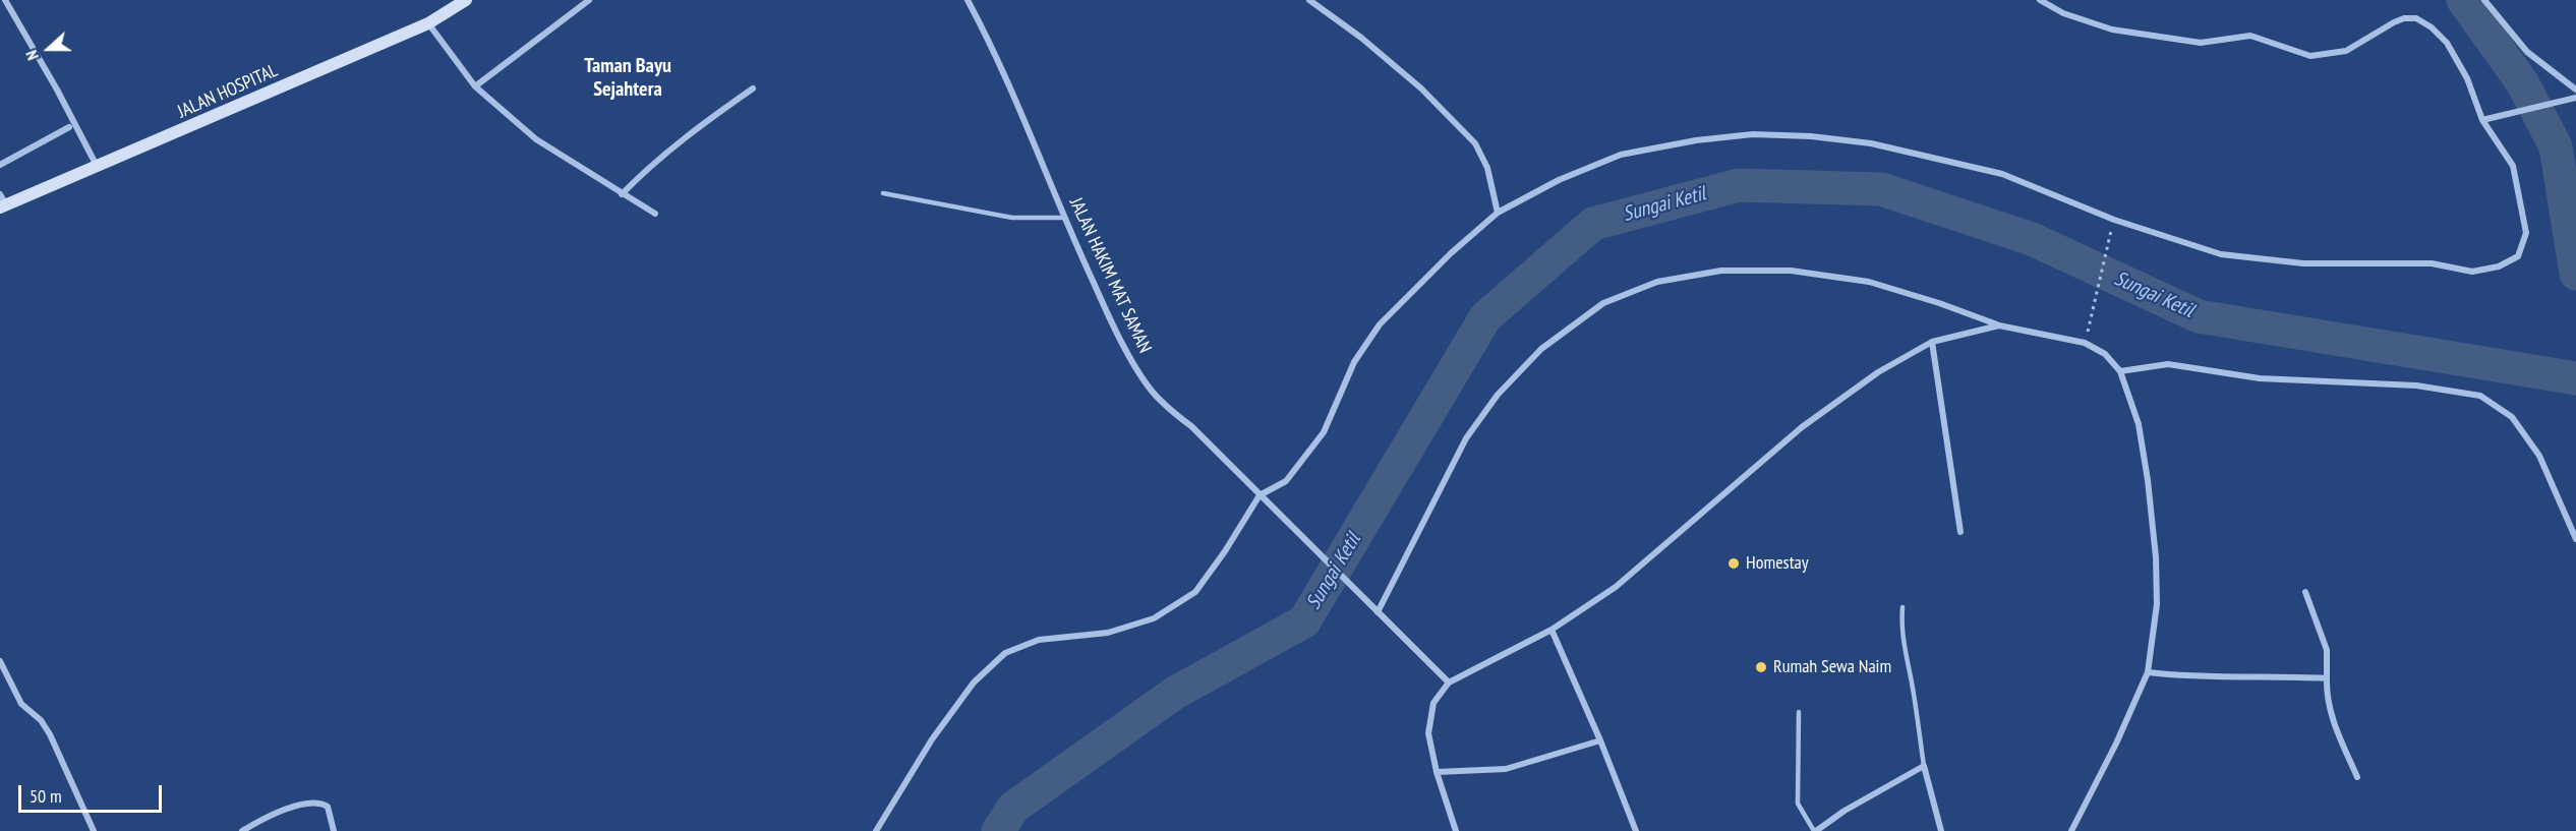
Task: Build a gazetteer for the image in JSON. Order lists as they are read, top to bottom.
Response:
{
  "streets": {
    "main road": ["JALAN HOSPITAL"],
    "street": ["JALAN HAKIM MAT SAMAN"]
  },
  "districts": ["Taman Bayu Sejahtera"],
  "water": ["Sungai Ketil"],
  "places": ["Homestay", "Rumah Sewa Naim"],
  "scale_bar": "50 m",
  "north": "left"
}
